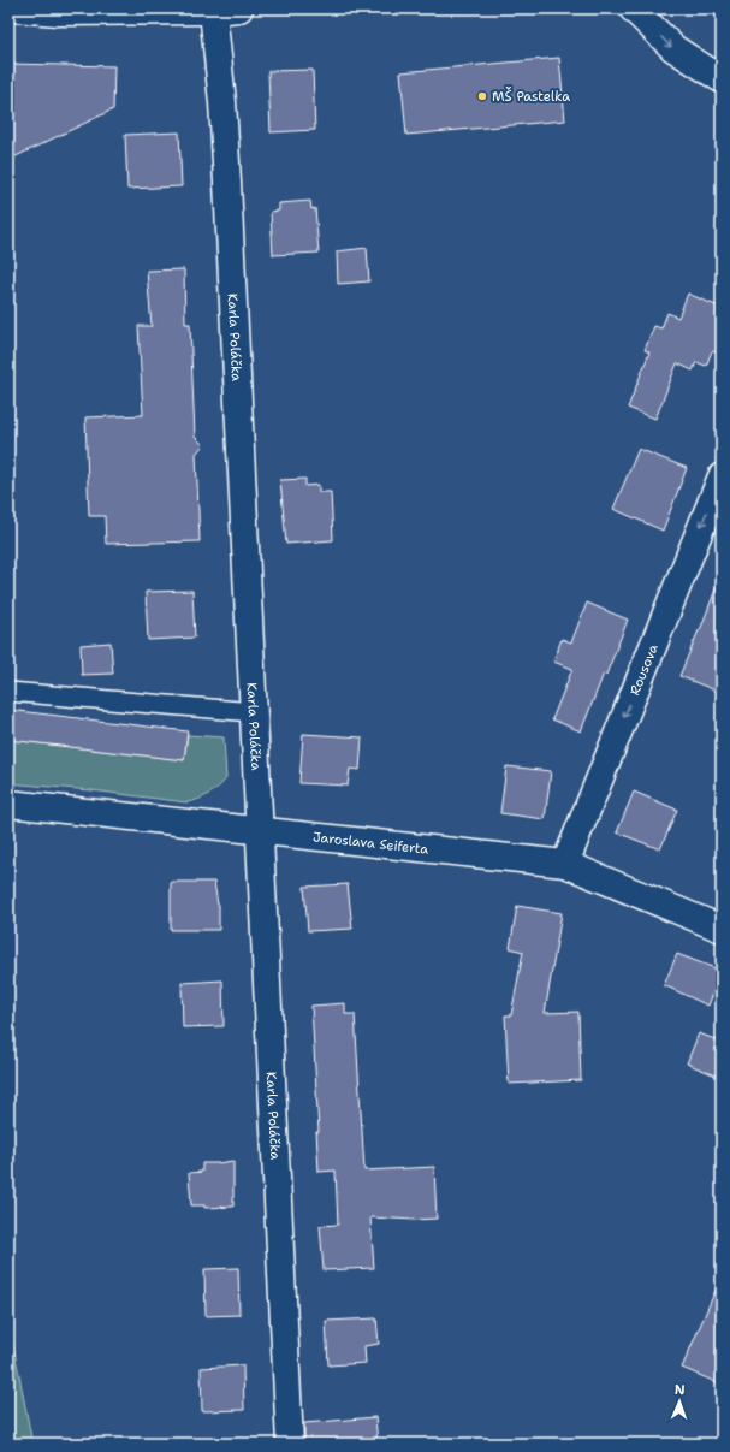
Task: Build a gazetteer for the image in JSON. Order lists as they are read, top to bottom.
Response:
{
  "streets": {
    "street": ["Karla Poláčka", "Rousova", "Jaroslava Seiferta"]
  },
  "crossings": [
    ["Karla Poláčka", "Jaroslava Seiferta"],
    ["Rousova", "Jaroslava Seiferta"]
  ],
  "one_way": ["Rousova"],
  "places": ["MŠ Pastelka"],
  "north": "top"
}
